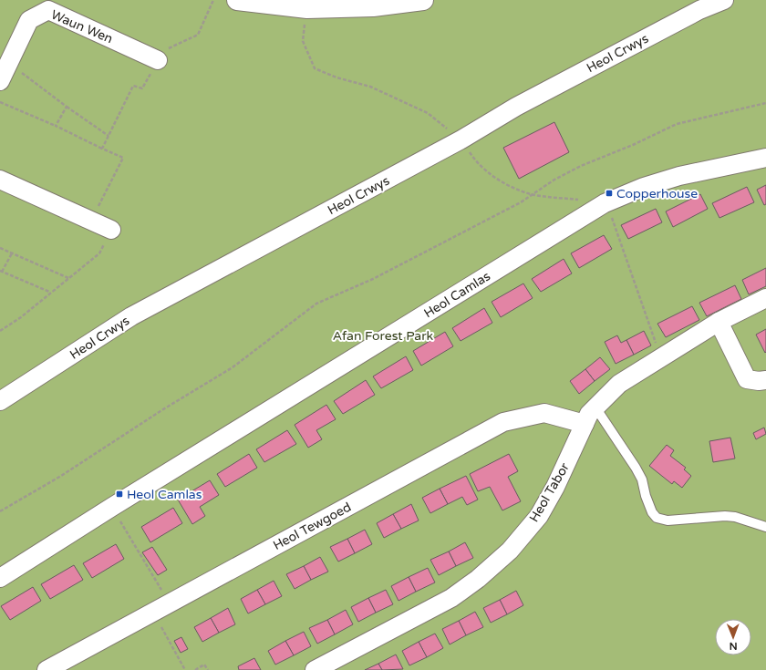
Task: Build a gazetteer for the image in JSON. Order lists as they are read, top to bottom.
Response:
{
  "streets": {
    "street": [
      "Waun Wen",
      "Heol Crwys",
      "Heol Camlas",
      "Heol Tabor",
      "Heol Tewgoed"
    ]
  },
  "crossings": [
    ["Heol Tabor", "Heol Tewgoed"]
  ],
  "parks": ["Afan Forest Park"],
  "places": {
    "transit": ["Copperhouse", "Heol Camlas"]
  },
  "north": "bottom"
}
